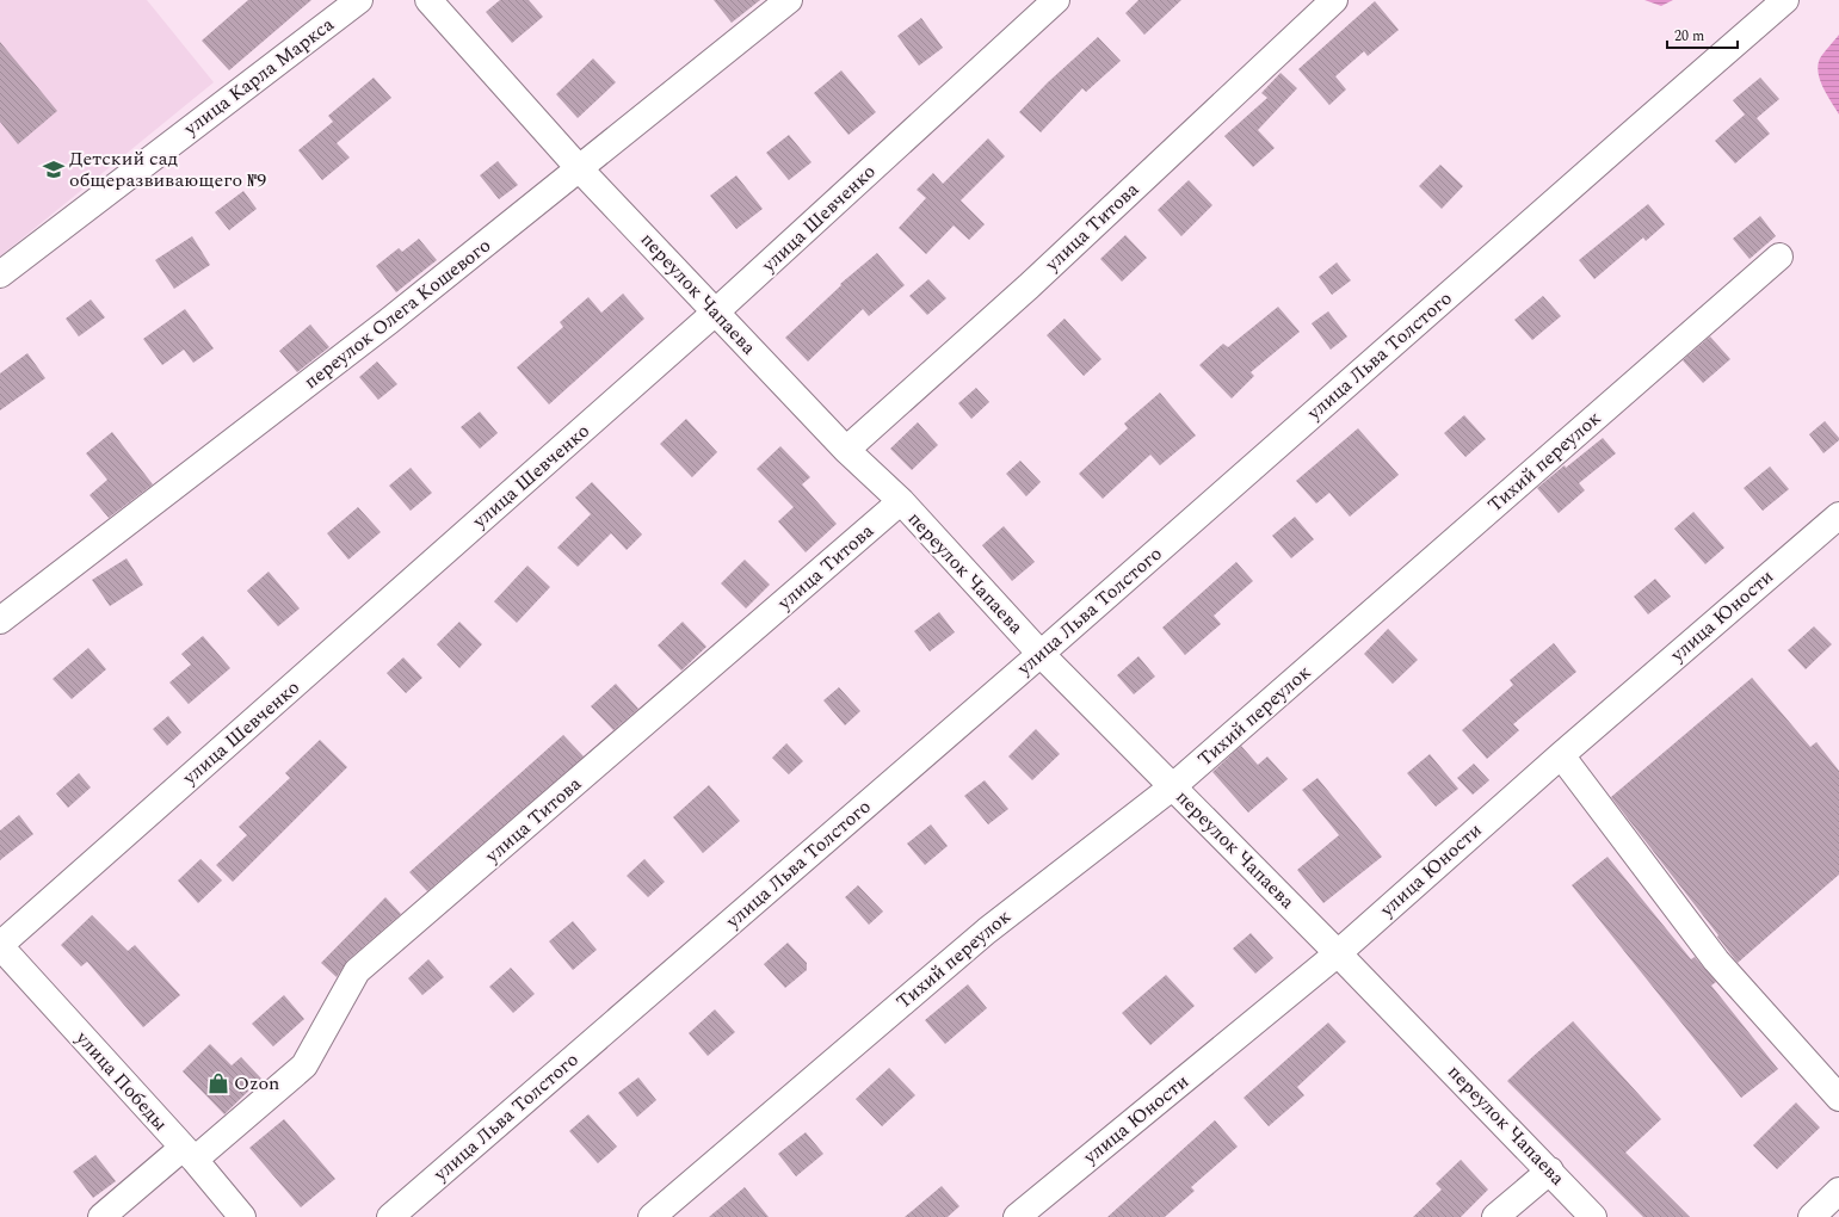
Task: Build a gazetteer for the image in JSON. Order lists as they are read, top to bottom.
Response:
{
  "streets": {
    "street": [
      "улица Карла Маркса",
      "улица Шевченко",
      "улица Титова",
      "переулок Чапаева",
      "переулок Олега Кошевого",
      "улица Льва Толстого",
      "Тихий переулок",
      "улица Юности",
      "улица Победы"
    ]
  },
  "crossings": [
    ["улица Шевченко", "переулок Чапаева"],
    ["улица Шевченко", "улица Победы"],
    ["улица Титова", "переулок Чапаева"],
    ["улица Титова", "улица Победы"],
    ["переулок Чапаева", "переулок Олега Кошевого"],
    ["переулок Чапаева", "улица Льва Толстого"],
    ["переулок Чапаева", "Тихий переулок"],
    ["переулок Чапаева", "улица Юности"]
  ],
  "places": {
    "school or university": ["Детский сад общеразвивающего №9"],
    "shop": ["Ozon"]
  },
  "scale_bar": "20 m"
}
